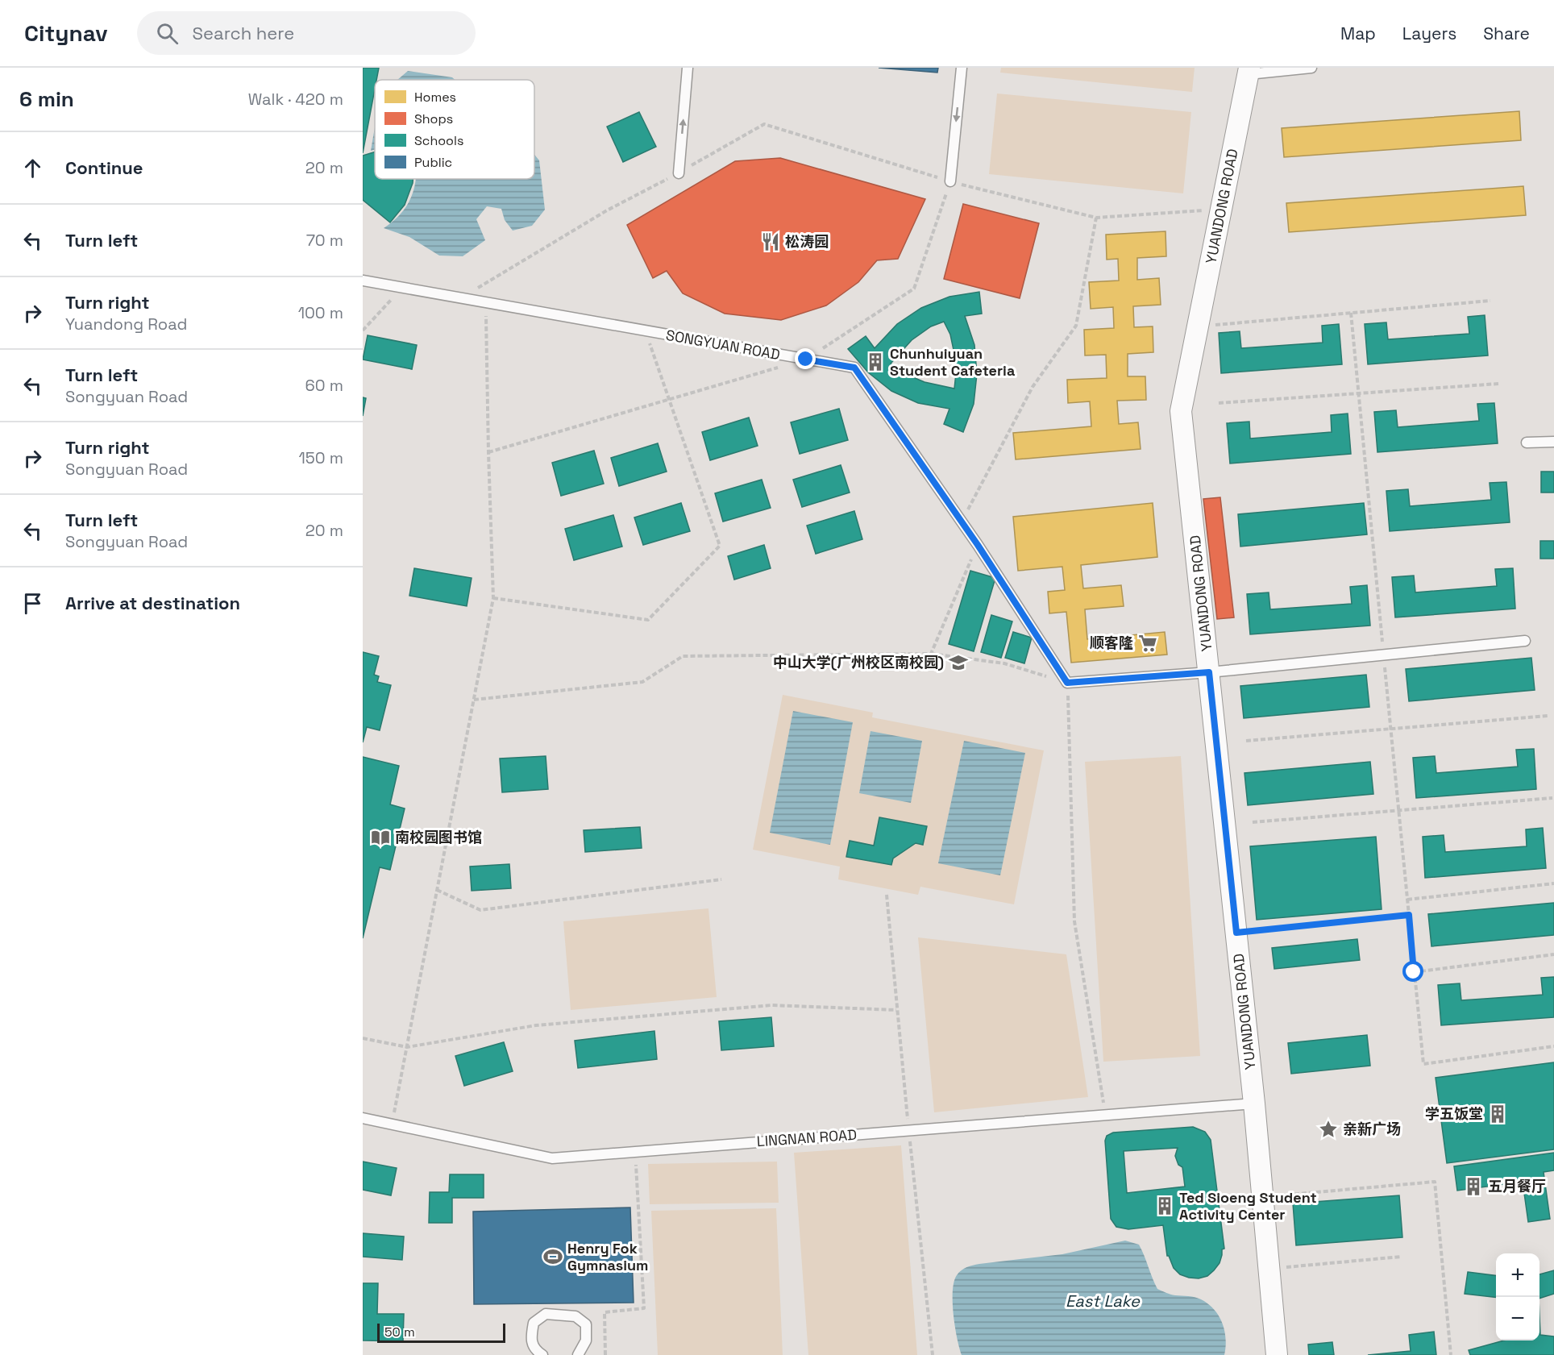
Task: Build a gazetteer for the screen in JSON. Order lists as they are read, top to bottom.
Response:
{
  "streets": {
    "street": ["YUANDONG ROAD"],
    "lane": ["SONGYUAN ROAD", "LINGNAN ROAD"]
  },
  "crossings": [
    ["YUANDONG ROAD", "LINGNAN ROAD"]
  ],
  "water": ["East Lake"],
  "places": {
    "restaurant": ["松涛园"],
    "building": [
      "Chunhuiyuan Student Cafeteria",
      "学五饭堂",
      "五月餐厅",
      "Ted Sioeng Student Activity Center"
    ],
    "supermarket": ["顺客隆"],
    "school or university": ["中山大学(广州校区南校园)"],
    "library": ["南校园图书馆"],
    "place": ["亲新广场"],
    "sports": ["Henry Fok Gymnasium"]
  },
  "legend": [
    "Homes",
    "Shops",
    "Schools",
    "Public"
  ],
  "scale_bar": "50 m",
  "page": {
    "header": "Citynav",
    "search": "Search here",
    "nav": ["Map", "Layers", "Share"],
    "heading": ["6 min", "Walk · 420 m"],
    "list": [
      ["Continue", "20 m"],
      ["Turn left", "70 m"],
      ["Turn right", "Yuandong Road", "100 m"],
      ["Turn left", "Songyuan Road", "60 m"],
      ["Turn right", "Songyuan Road", "150 m"],
      ["Turn left", "Songyuan Road", "20 m"],
      "Arrive at destination"
    ],
    "map_buttons": ["+", "−"],
    "scale": "50 m"
  }
}
